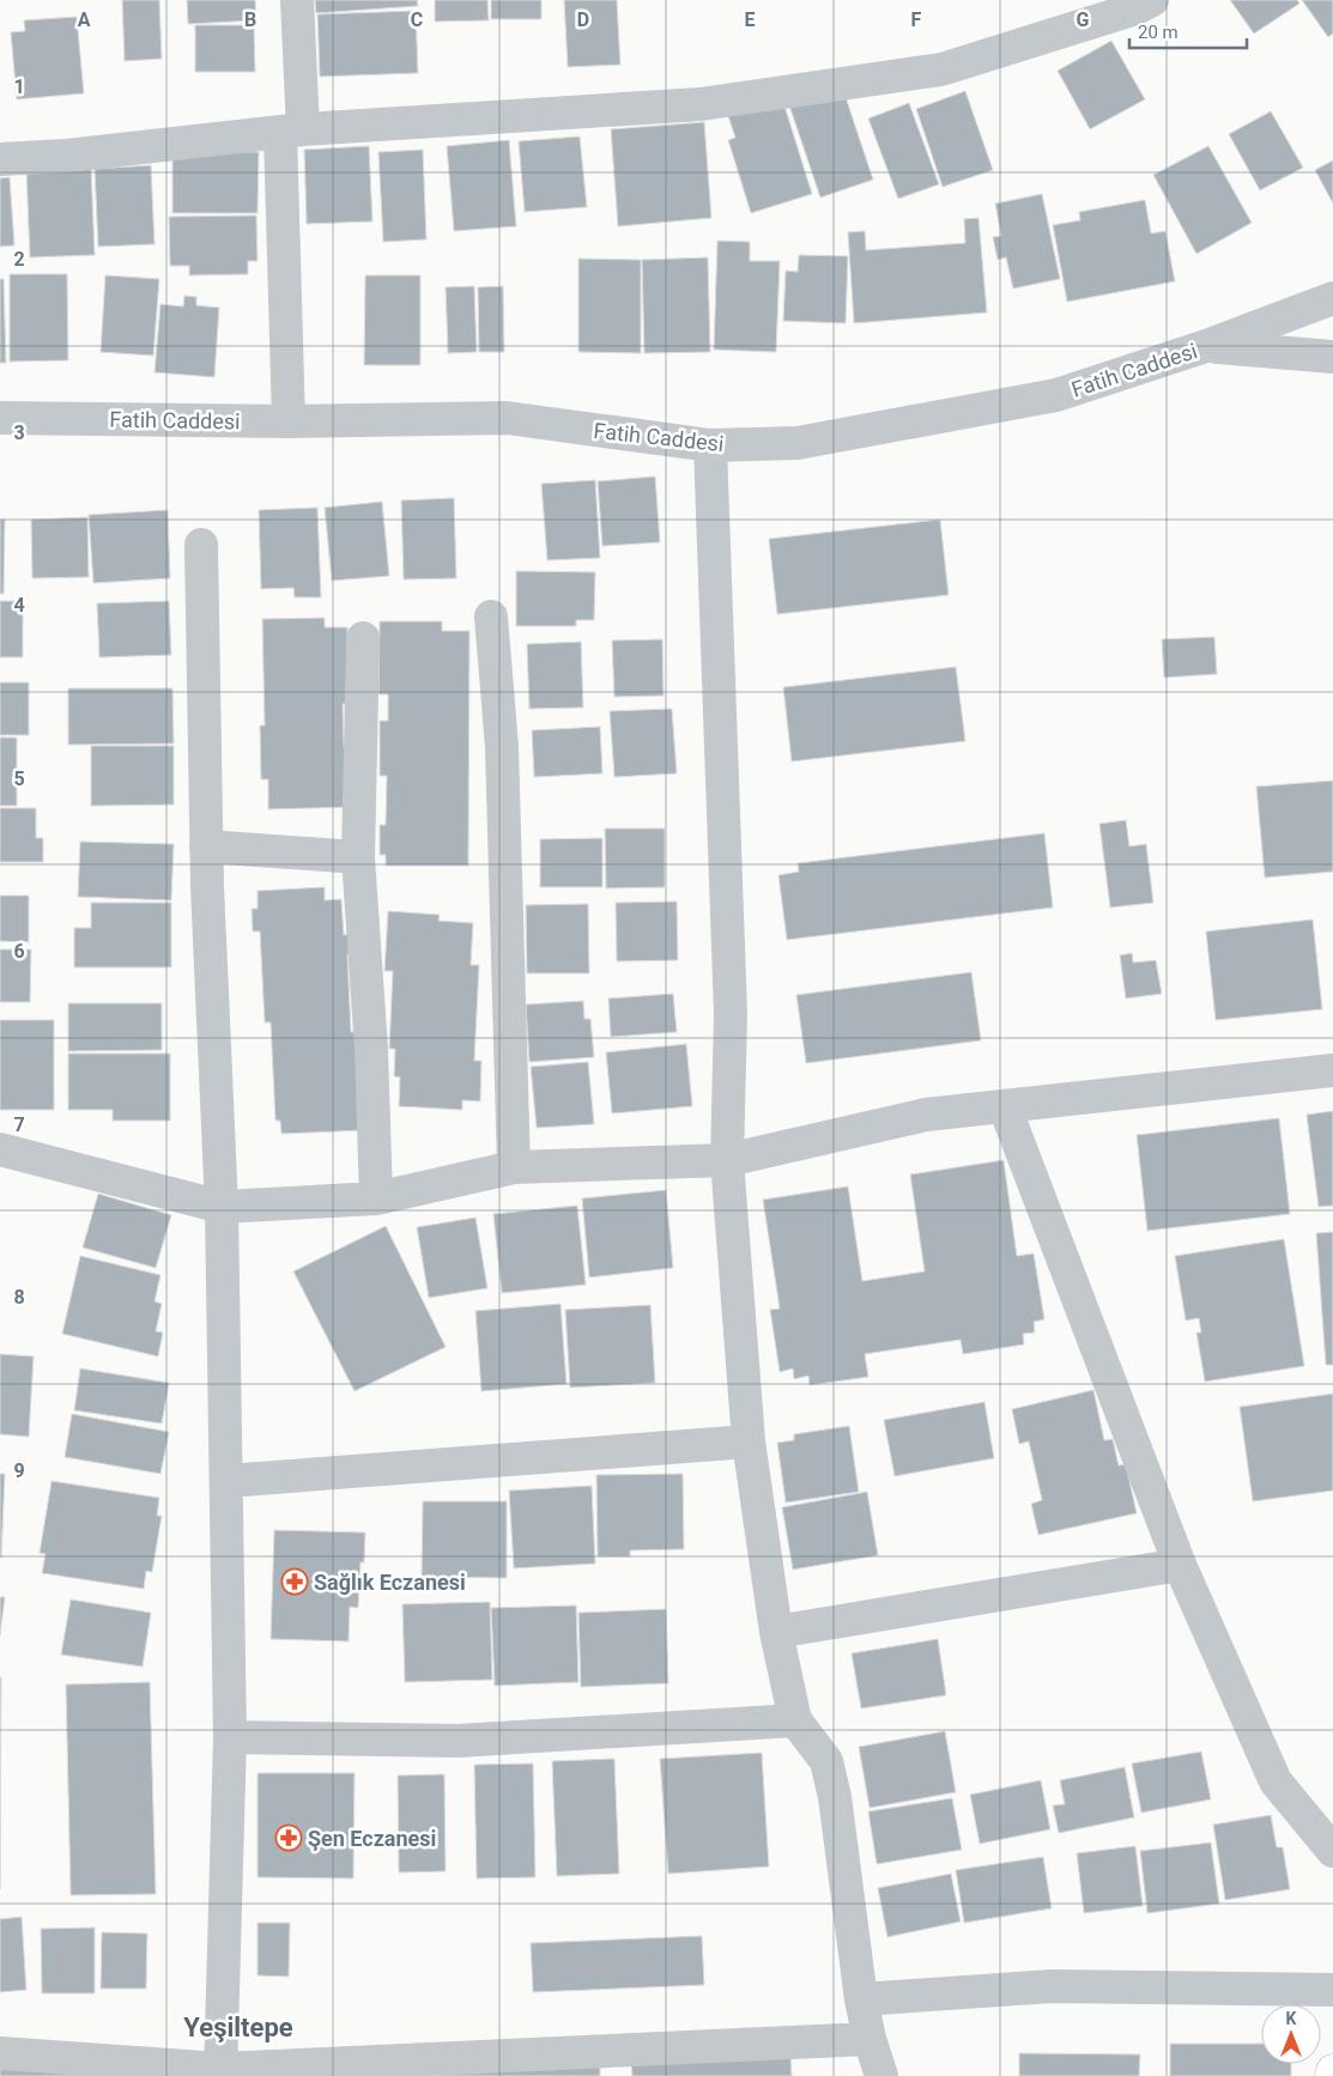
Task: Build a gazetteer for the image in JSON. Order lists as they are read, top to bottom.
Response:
{
  "streets": {
    "street": ["Fatih Caddesi"]
  },
  "districts": ["Yeşiltepe"],
  "places": {
    "pharmacy": ["Sağlık Eczanesi", "Şen Eczanesi"]
  },
  "scale_bar": "20 m",
  "north": "top",
  "grid": {
    "columns": [
      "A",
      "B",
      "C",
      "D",
      "E",
      "F",
      "G"
    ],
    "rows": [
      "1",
      "2",
      "3",
      "4",
      "5",
      "6",
      "7",
      "8",
      "9"
    ]
  }
}
